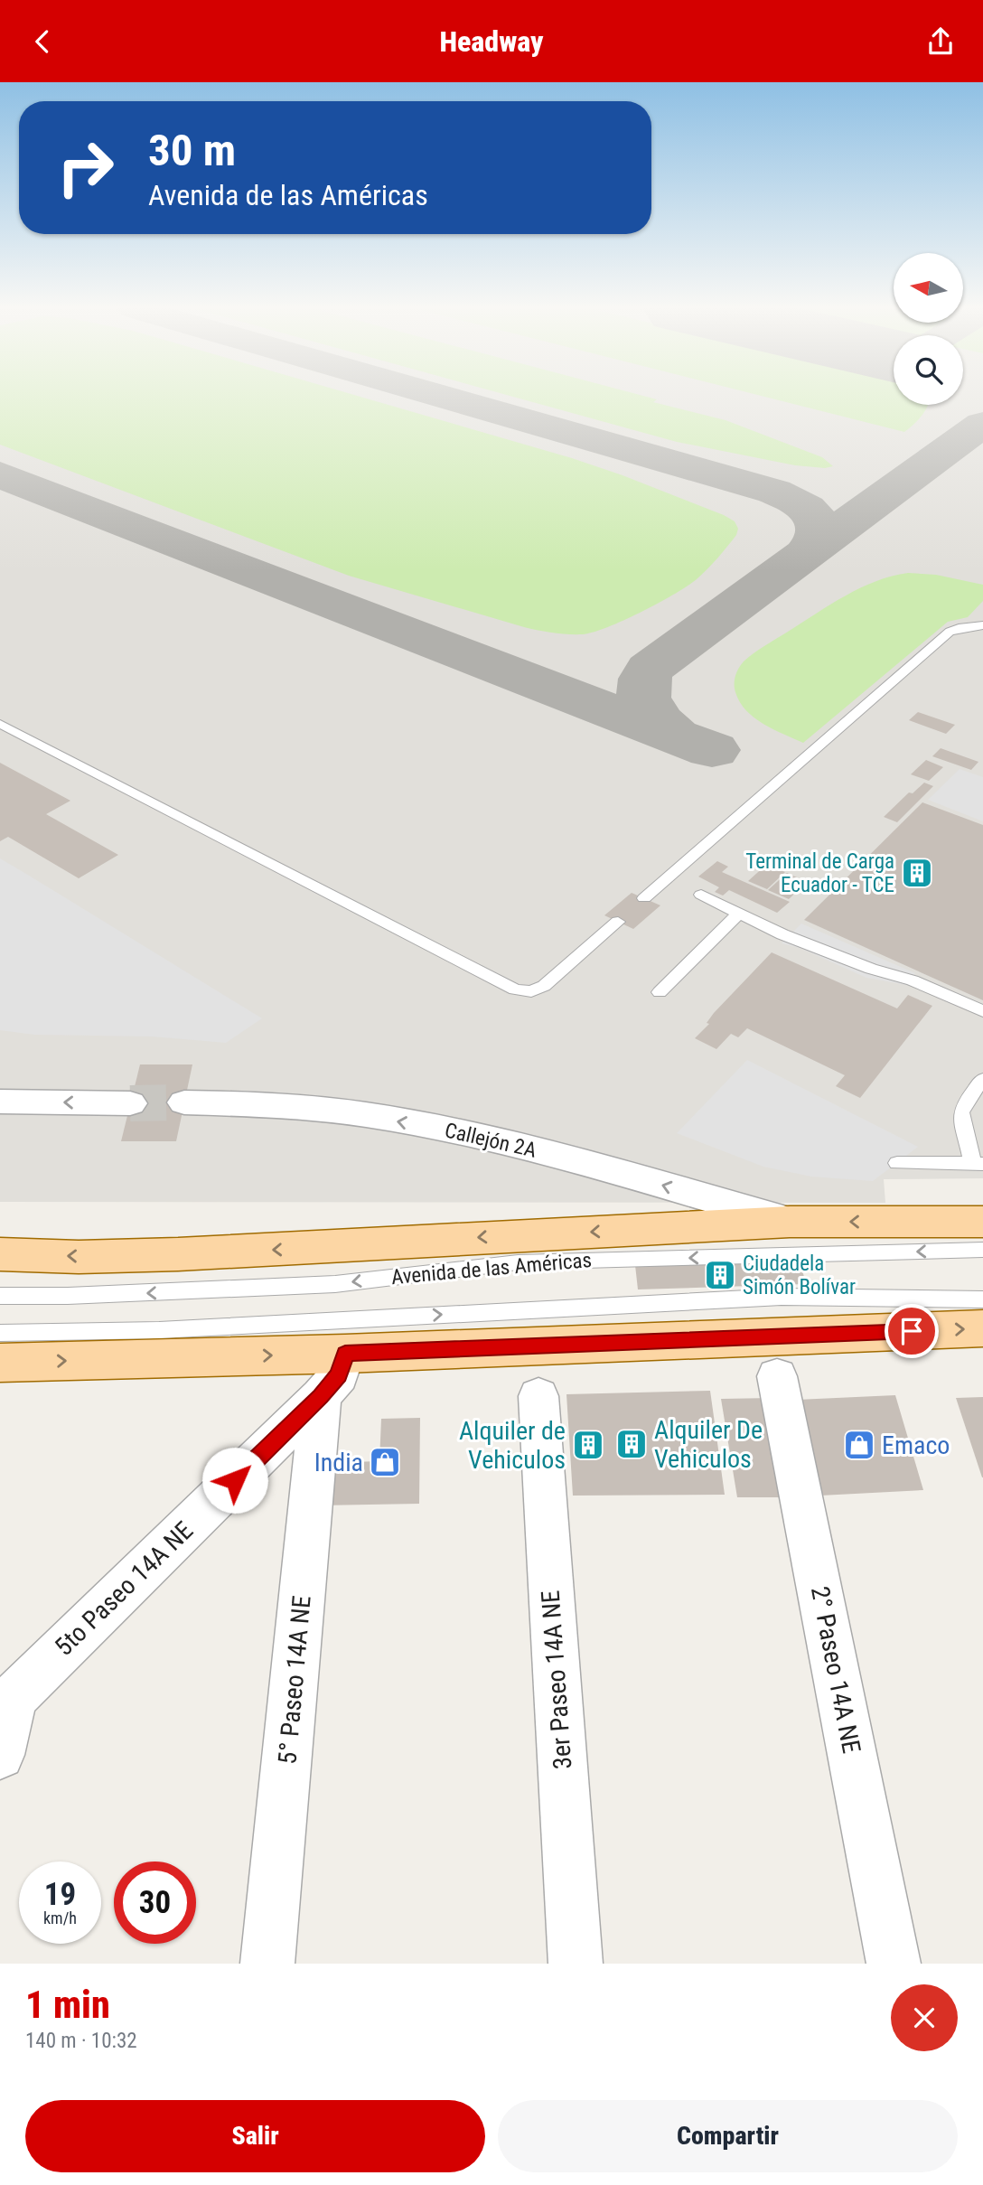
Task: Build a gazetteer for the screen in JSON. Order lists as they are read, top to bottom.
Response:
{
  "streets": {
    "main road": ["Avenida de las Américas"],
    "street": [
      "Callejón 2A",
      "5to Paseo 14A NE",
      "2° Paseo 14A NE",
      "5° Paseo 14A NE",
      "3er Paseo 14A NE"
    ]
  },
  "crossings": [
    ["Callejón 2A", "Avenida de las Américas"],
    ["5to Paseo 14A NE", "5° Paseo 14A NE"]
  ],
  "one_way": ["Callejón 2A"],
  "places": {
    "building": [
      "Terminal de Carga Ecuador - TCE",
      "Ciudadela Simón Bolívar",
      "Alquiler De Vehiculos",
      "Alquiler de Vehiculos"
    ],
    "shop": ["Emaco", "India"]
  },
  "north": "left",
  "page": {
    "header": "Headway",
    "turn": ["30 m", "Avenida de las Américas"],
    "speed": "19 km/h",
    "limit": "30",
    "heading": ["1 min", "140 m · 10:32"],
    "buttons": ["Salir", "Compartir"]
  }
}
